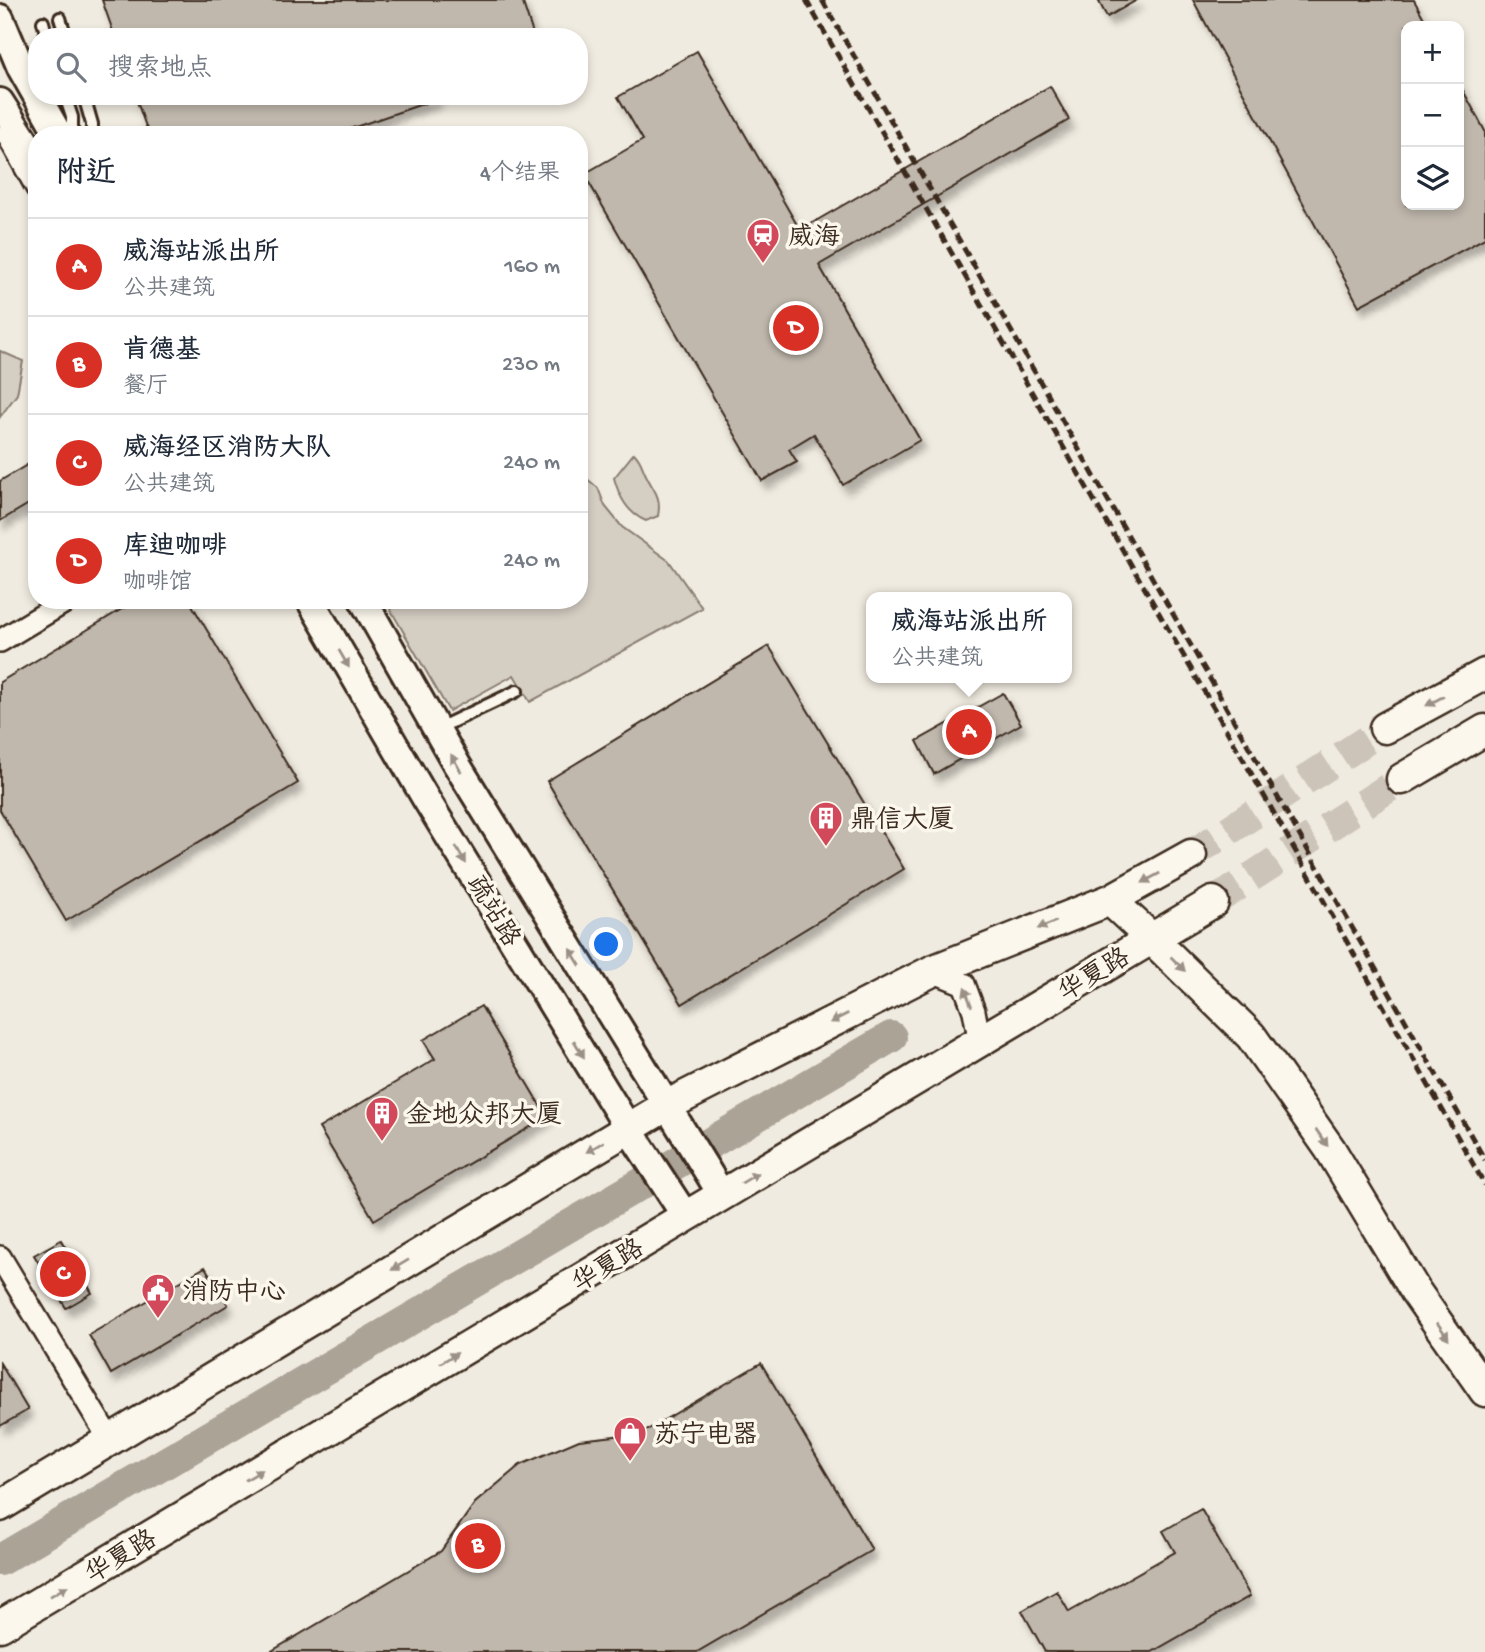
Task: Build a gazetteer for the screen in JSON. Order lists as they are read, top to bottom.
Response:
{
  "streets": {
    "main road": ["华夏路"],
    "street": ["疏站路"]
  },
  "crossings": [
    ["疏站路", "华夏路"]
  ],
  "places": {
    "station": ["威海"],
    "building": ["鼎信大厦", "金地众邦大厦"],
    "public building": ["消防中心"],
    "shop": ["苏宁电器"]
  },
  "page": {
    "map_buttons": ["+", "−"],
    "search": "搜索地点",
    "heading": ["附近", "4个结果"],
    "list": [
      {
        "mark": "A",
        "name": "威海站派出所",
        "note": "公共建筑",
        "value": "160 m"
      },
      {
        "mark": "B",
        "name": "肯德基",
        "note": "餐厅",
        "value": "230 m"
      },
      {
        "mark": "C",
        "name": "威海经区消防大队",
        "note": "公共建筑",
        "value": "240 m"
      },
      {
        "mark": "D",
        "name": "库迪咖啡",
        "note": "咖啡馆",
        "value": "240 m"
      }
    ],
    "pins": [
      "D",
      "A",
      "C",
      "B"
    ],
    "popup": ["威海站派出所", "公共建筑"]
  }
}
